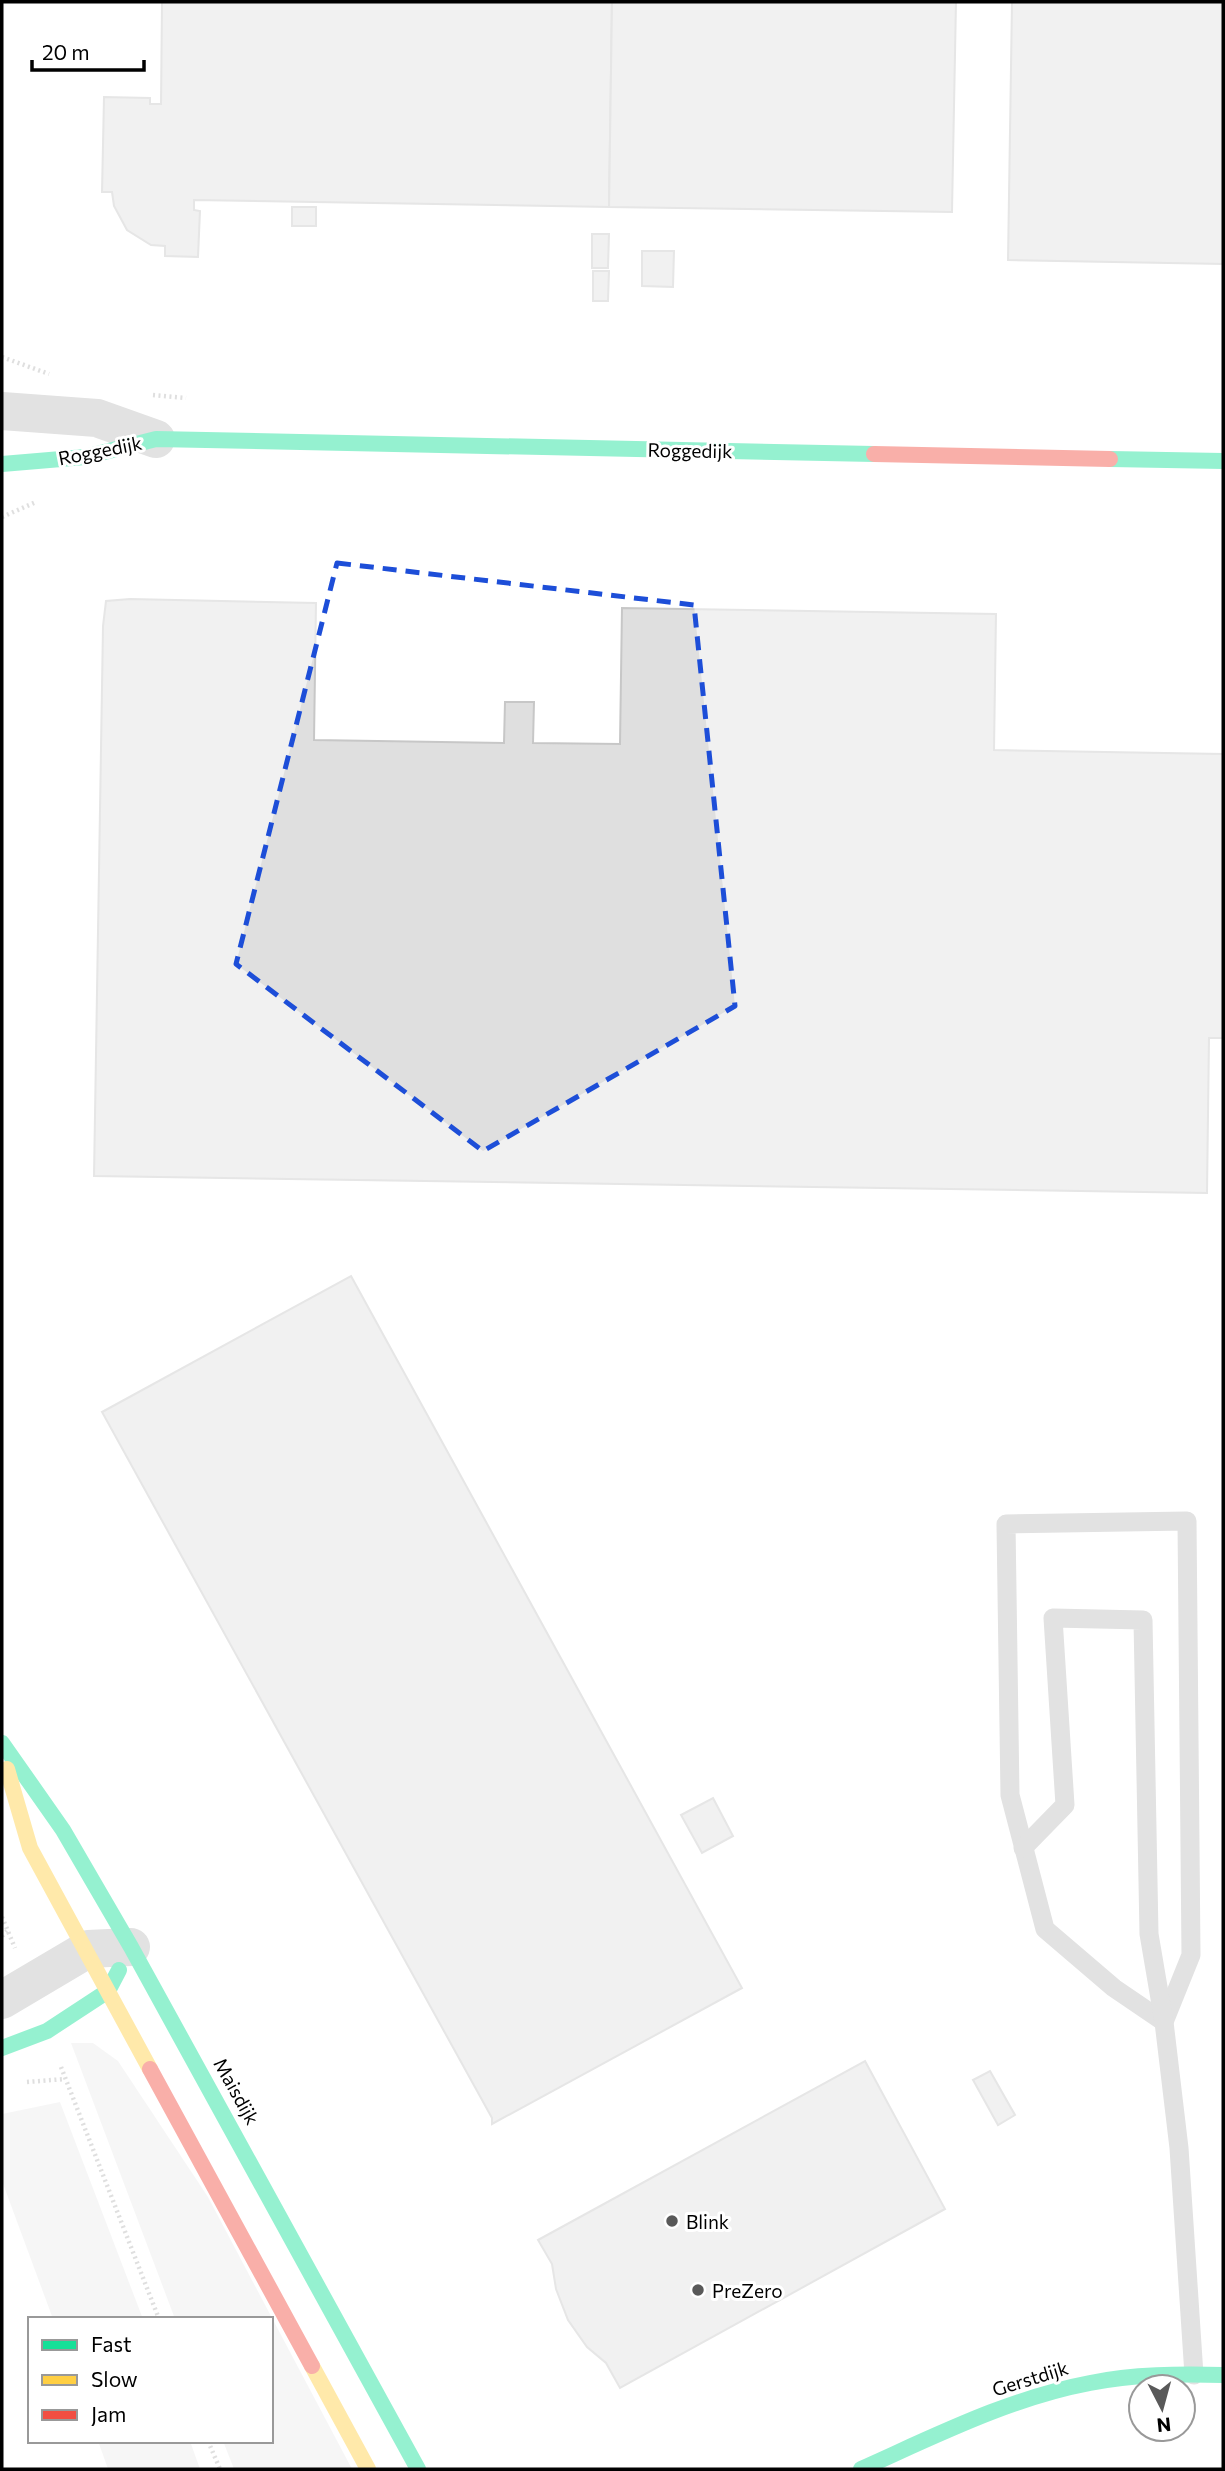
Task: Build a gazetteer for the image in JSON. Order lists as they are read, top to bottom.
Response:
{
  "streets": {
    "street": ["Roggedijk", "Maisdijk", "Gerstdijk"]
  },
  "places": ["Blink", "PreZero"],
  "legend": ["Fast", "Slow", "Jam"],
  "scale_bar": "20 m",
  "north": "bottom"
}
